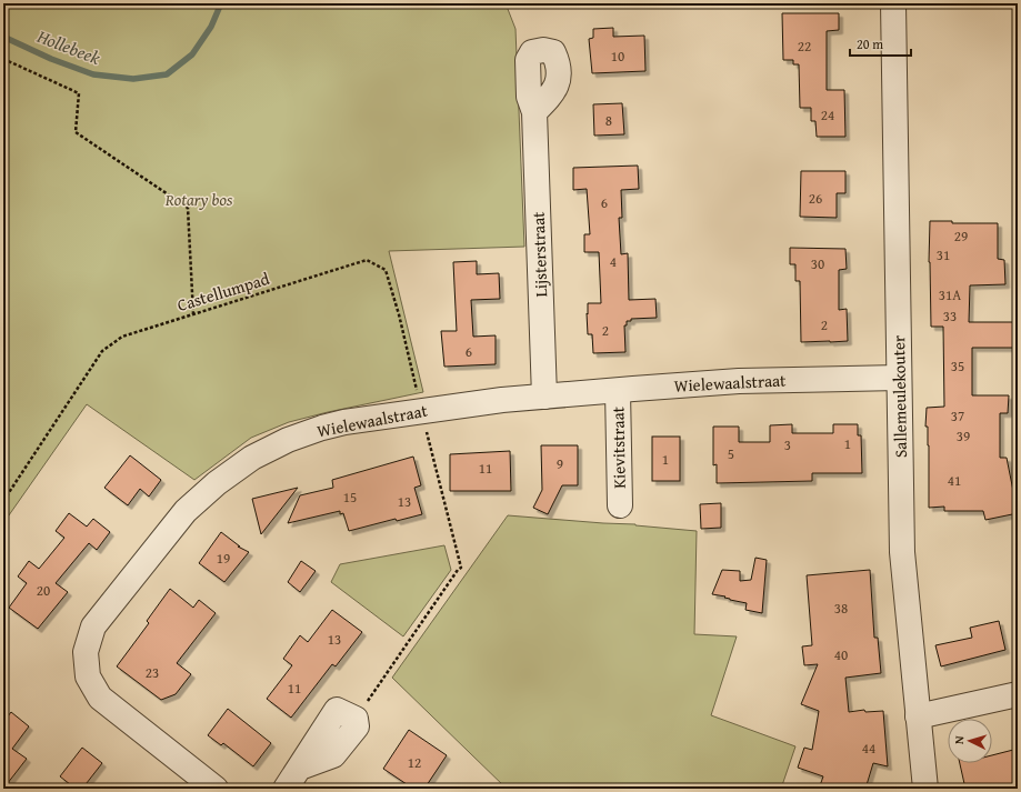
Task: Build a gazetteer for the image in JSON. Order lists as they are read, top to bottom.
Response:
{
  "streets": {
    "street": [
      "Lijsterstraat",
      "Wielewaalstraat",
      "Sallemeulekouter",
      "Kievitstraat"
    ],
    "path": ["Castellumpad"]
  },
  "crossings": [
    ["Lijsterstraat", "Wielewaalstraat"],
    ["Castellumpad", "Wielewaalstraat"],
    ["Wielewaalstraat", "Sallemeulekouter"],
    ["Wielewaalstraat", "Kievitstraat"]
  ],
  "water": ["Hollebeek"],
  "parks": ["Rotary bos"],
  "house_numbers": [
    "22",
    "10",
    "24",
    "8",
    "26",
    "6",
    "29",
    "31",
    "4",
    "30",
    "31A",
    "33",
    "2",
    "2",
    "6",
    "35",
    "37",
    "39",
    "1",
    "3",
    "5",
    "1",
    "9",
    "11",
    "41",
    "15",
    "13",
    "19",
    "20",
    "38",
    "13",
    "40",
    "23",
    "11",
    "44",
    "12"
  ],
  "scale_bar": "20 m",
  "north": "left"
}
